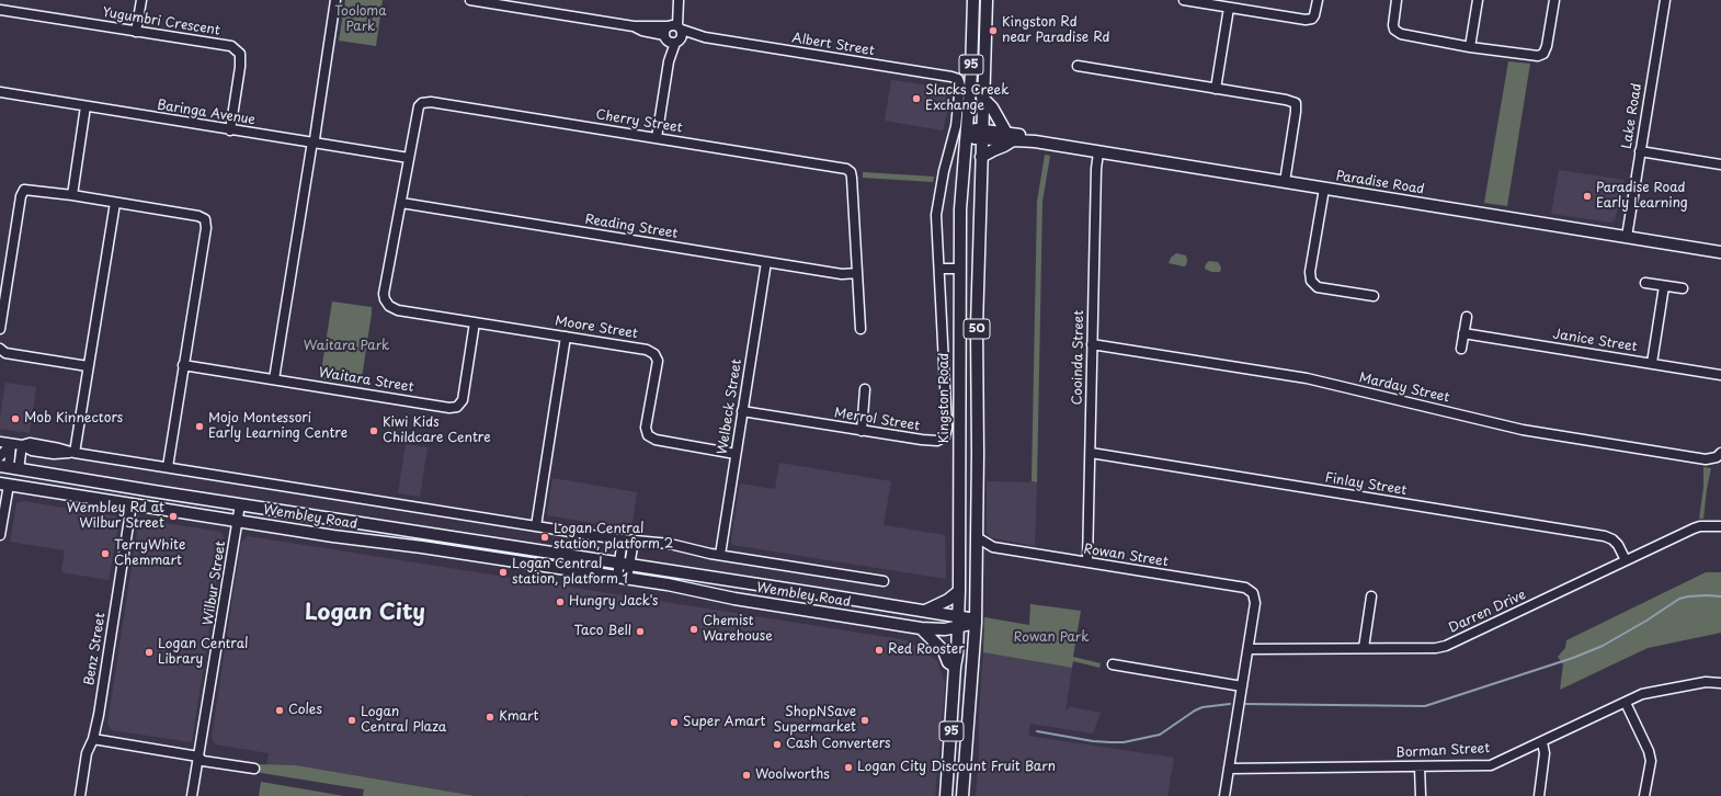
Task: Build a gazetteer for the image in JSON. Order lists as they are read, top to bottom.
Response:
{
  "streets": {
    "main road": [
      "95",
      "Paradise Road",
      "50",
      "Kingston Road",
      "Wembley Road"
    ],
    "street": [
      "Yugumbri Crescent",
      "Albert Street",
      "Baringa Avenue",
      "Lake Road",
      "Cherry Street",
      "Reading Street",
      "Moore Street",
      "Janice Street",
      "Cooinda Street",
      "Waitara Street",
      "Marday Street",
      "Welbeck Street",
      "Merrol Street",
      "Finlay Street",
      "Rowan Street",
      "Wilbur Street",
      "Darren Drive",
      "Benz Street",
      "Borman Street"
    ]
  },
  "crossings": [
    ["Yugumbri Crescent", "Baringa Avenue"],
    ["Albert Street", "Merrol Street"],
    ["95", "Paradise Road"],
    ["95", "50"],
    ["95", "Wembley Road"],
    ["Baringa Avenue", "Cherry Street"],
    ["Lake Road", "Paradise Road"],
    ["Cherry Street", "Reading Street"],
    ["Paradise Road", "50"],
    ["Paradise Road", "Cooinda Street"],
    ["Paradise Road", "Kingston Road"],
    ["Reading Street", "Moore Street"],
    ["Reading Street", "Welbeck Street"],
    ["Moore Street", "Waitara Street"],
    ["Moore Street", "Welbeck Street"],
    ["50", "Wembley Road"],
    ["50", "Rowan Street"],
    ["Cooinda Street", "Marday Street"],
    ["Cooinda Street", "Finlay Street"],
    ["Cooinda Street", "Rowan Street"],
    ["Kingston Road", "Wembley Road"],
    ["Welbeck Street", "Merrol Street"],
    ["Welbeck Street", "Wembley Road"],
    ["Finlay Street", "Darren Drive"],
    ["Wembley Road", "Wilbur Street"],
    ["Wembley Road", "Benz Street"],
    ["Rowan Street", "Darren Drive"]
  ],
  "districts": ["Logan City"],
  "parks": ["Tooloma Park", "Waitara Park", "Rowan Park"],
  "places": [
    "Kingston Rd near Paradise Rd",
    "Slacks Creek Exchange",
    "Paradise Road Early Learning",
    "Mob Kinnectors",
    "Mojo Montessori Early Learning Centre",
    "Kiwi Kids Childcare Centre",
    "Wembley Rd at Wilbur Street",
    "Logan Central station, platform 2",
    "TerryWhite Chemmart",
    "Logan Central station, platform 1",
    "Hungry Jack's",
    "Chemist Warehouse",
    "Taco Bell",
    "Red Rooster",
    "Logan Central Library",
    "Coles",
    "Kmart",
    "Logan Central Plaza",
    "ShopNSave Supermarket",
    "Super Amart",
    "Cash Converters",
    "Logan City Discount Fruit Barn",
    "Woolworths"
  ]
}
